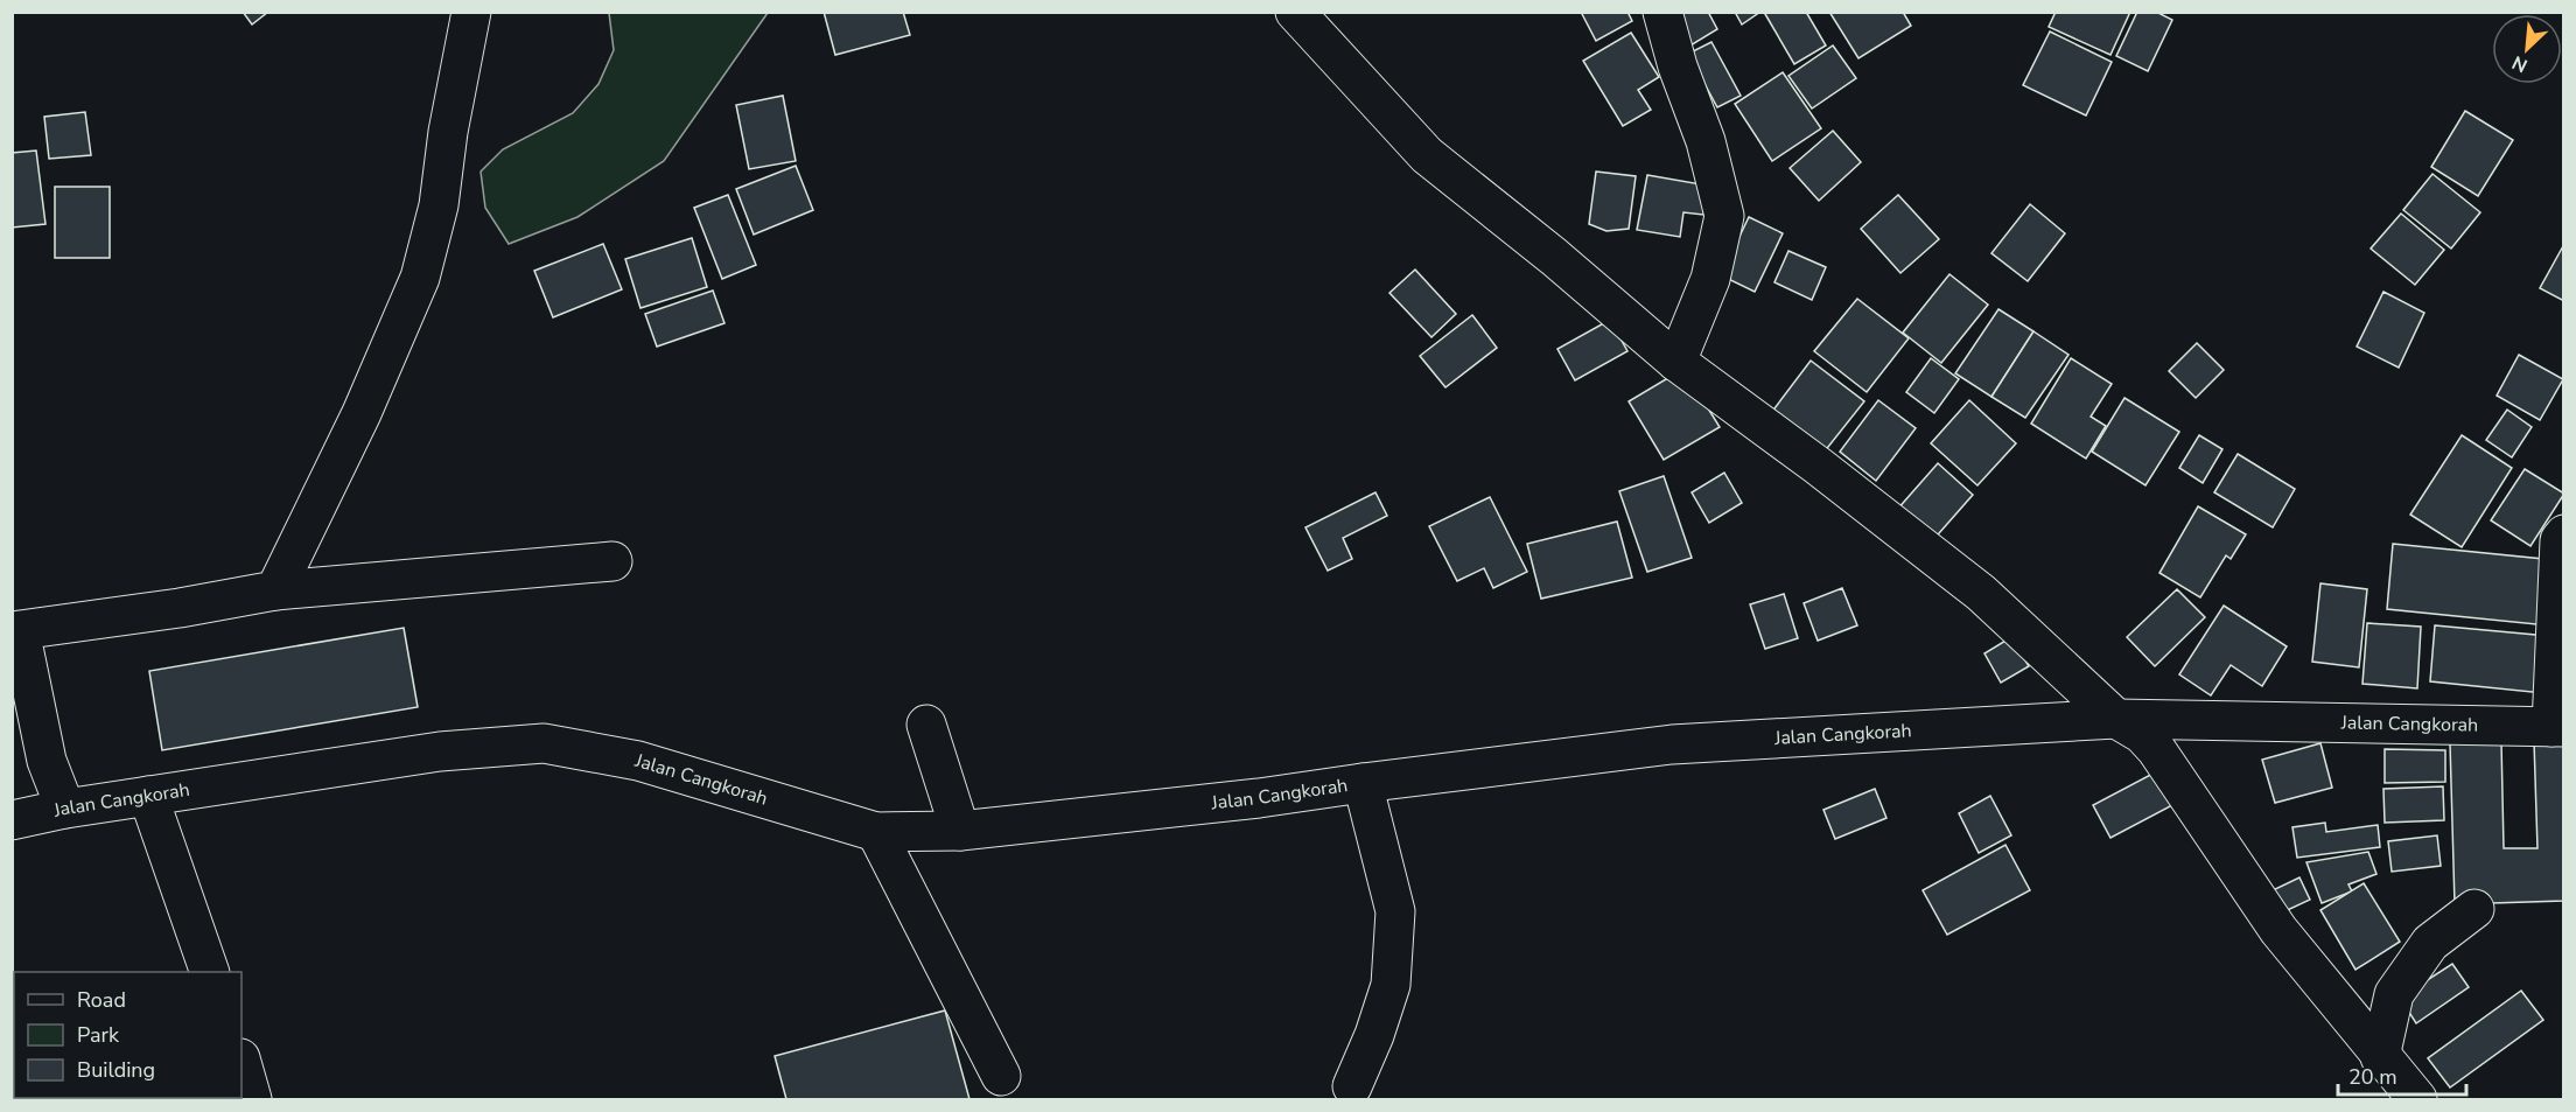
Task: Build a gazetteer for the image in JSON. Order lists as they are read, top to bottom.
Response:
{
  "streets": {
    "main road": ["Jalan Cangkorah"]
  },
  "legend": ["Road", "Park", "Building"],
  "scale_bar": "20 m",
  "north": "bottom left"
}
